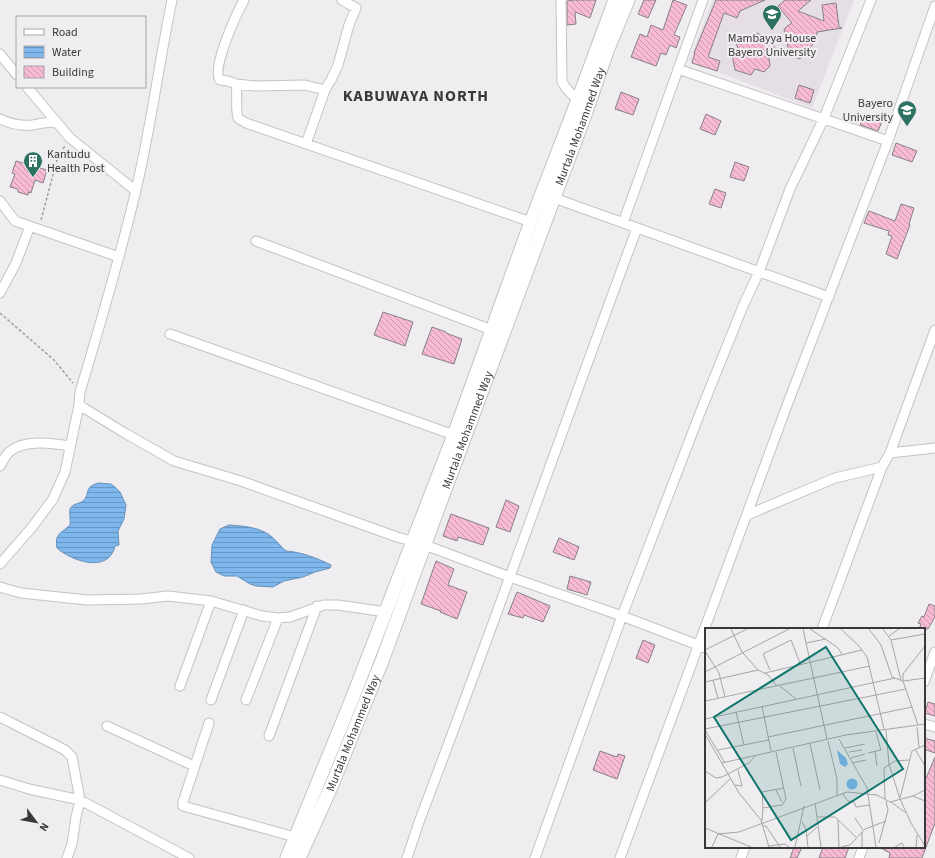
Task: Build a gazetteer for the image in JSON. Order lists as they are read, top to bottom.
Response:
{
  "streets": {
    "main road": ["Murtala Mohammed Way"]
  },
  "districts": ["KABUWAYA NORTH"],
  "places": {
    "school or university": ["Mambayya House Bayero University", "Bayero University"],
    "building": ["Kantudu Health Post"]
  },
  "legend": ["Road", "Water", "Building"],
  "north": "bottom right"
}
